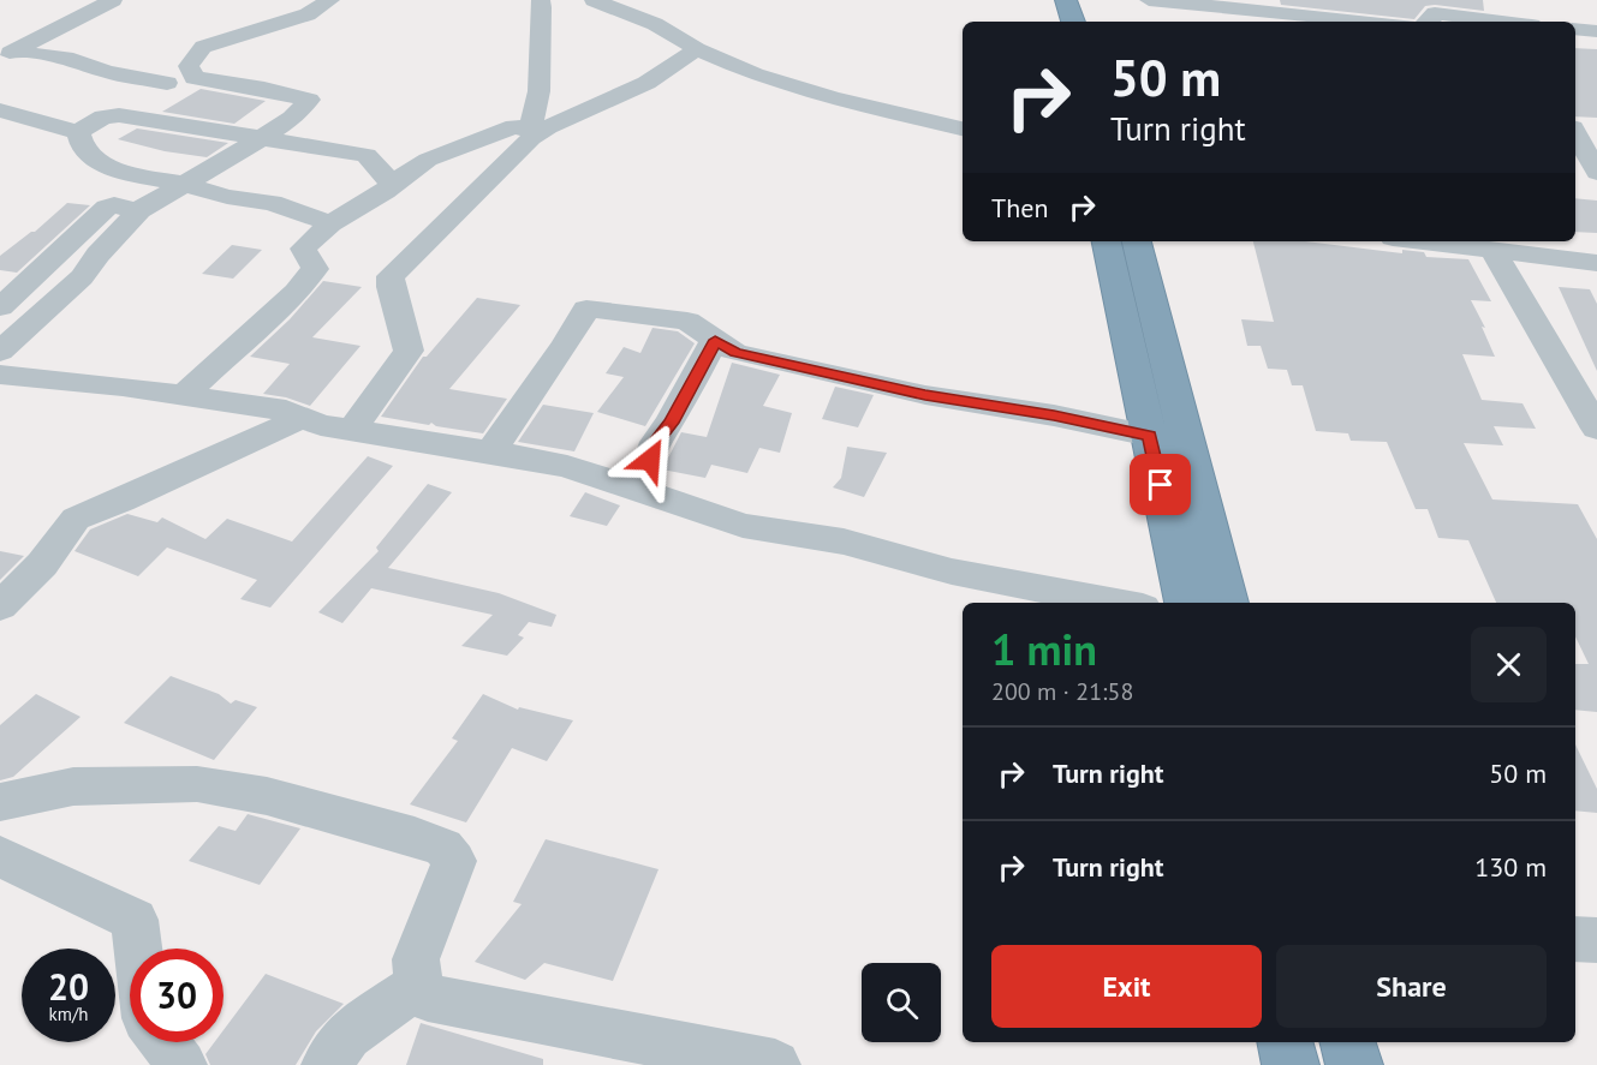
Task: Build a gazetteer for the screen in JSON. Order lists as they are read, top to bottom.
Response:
{
  "page": {
    "turn": ["50 m", "Turn right"],
    "then": "Then",
    "heading": ["1 min", "200 m · 21:58"],
    "list": [
      {
        "name": "Turn right",
        "value": "50 m"
      },
      {
        "name": "Turn right",
        "value": "130 m"
      }
    ],
    "buttons": ["Exit", "Share"],
    "speed": "20 km/h",
    "limit": "30"
  }
}
